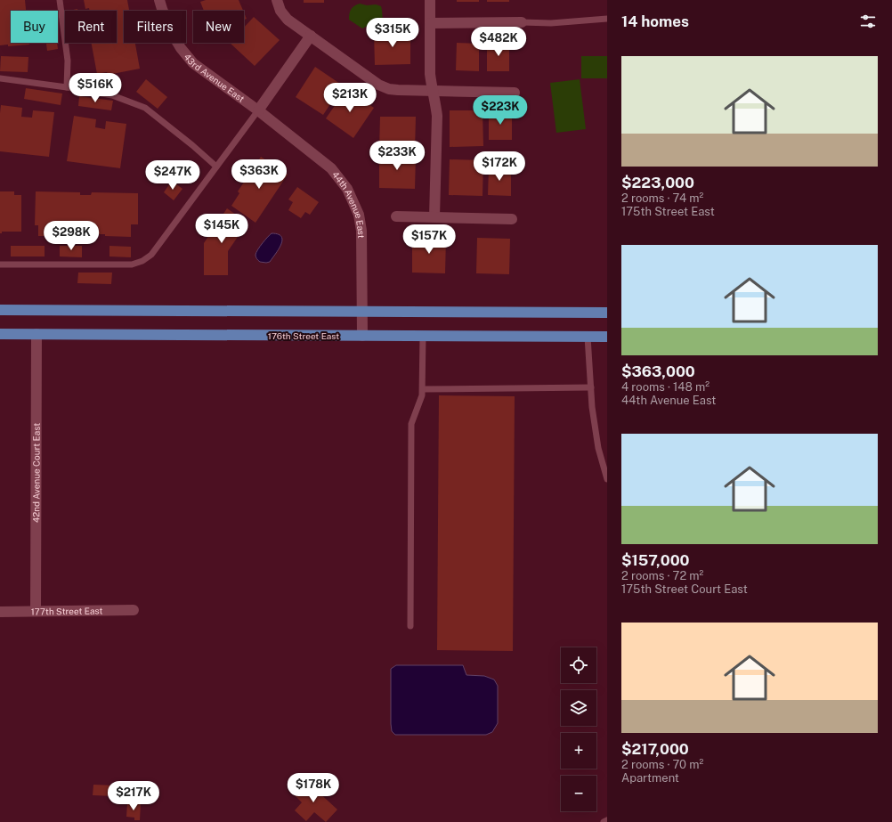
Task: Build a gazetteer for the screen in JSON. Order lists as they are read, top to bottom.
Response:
{
  "streets": {
    "main road": ["176th Street East"],
    "street": [
      "43rd Avenue East",
      "44th Avenue East",
      "42nd Avenue Court East",
      "177th Street East"
    ]
  },
  "crossings": [
    ["43rd Avenue East", "44th Avenue East"],
    ["44th Avenue East", "176th Street East"],
    ["176th Street East", "42nd Avenue Court East"],
    ["42nd Avenue Court East", "177th Street East"]
  ],
  "page": {
    "heading": "14 homes",
    "chip": [
      "Buy",
      "Rent",
      "Filters",
      "New"
    ],
    "price": [
      "$315K",
      "$482K",
      "$516K",
      "$213K",
      "$223K",
      "$233K",
      "$172K",
      "$363K",
      "$247K",
      "$145K",
      "$298K",
      "$157K",
      "$178K",
      "$217K"
    ],
    "list": [
      {
        "name": "$223,000",
        "note": "2 rooms · 74 m² · 175th Street East"
      },
      {
        "name": "$363,000",
        "note": "4 rooms · 148 m² · 44th Avenue East"
      },
      {
        "name": "$157,000",
        "note": "2 rooms · 72 m² · 175th Street Court East"
      },
      {
        "name": "$217,000",
        "note": "2 rooms · 70 m² · Apartment"
      }
    ],
    "map_buttons": ["+", "−"]
  }
}
